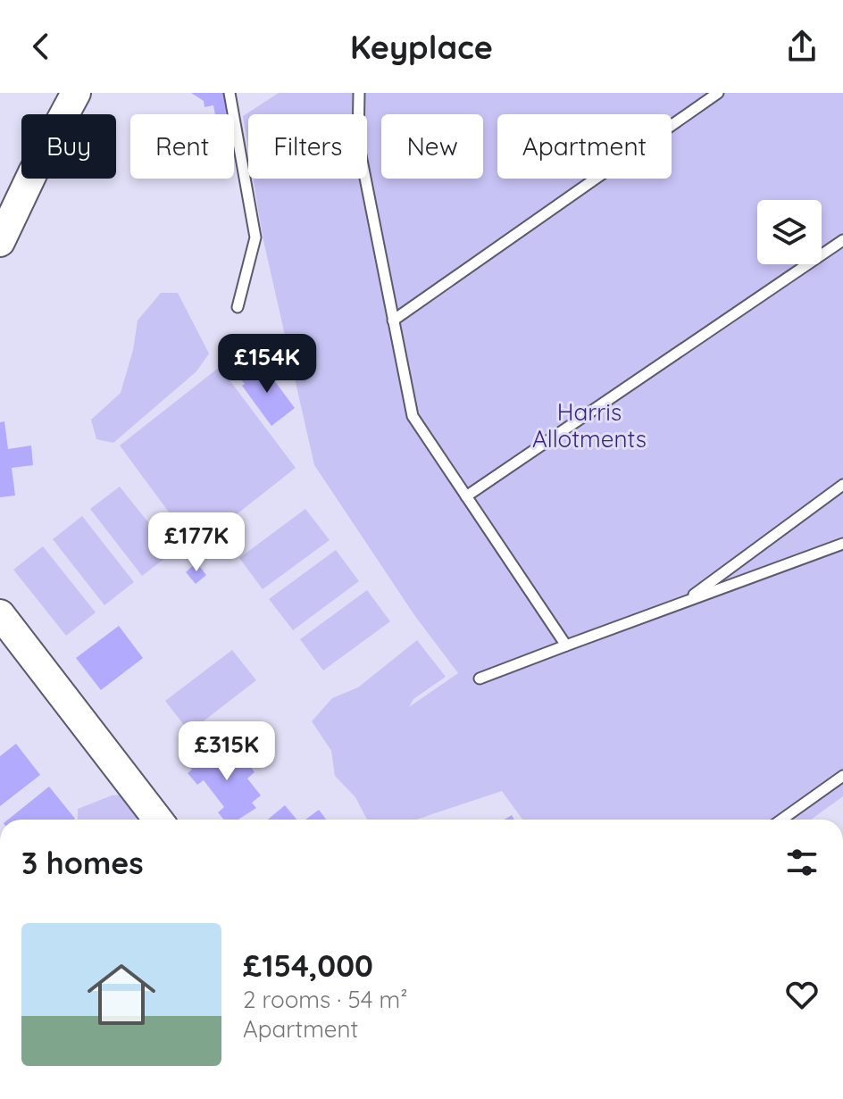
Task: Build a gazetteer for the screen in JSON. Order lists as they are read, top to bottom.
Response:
{
  "parks": ["Harris Allotments"],
  "page": {
    "header": "Keyplace",
    "chip": [
      "Buy",
      "Rent",
      "Filters",
      "New",
      "Apartment"
    ],
    "price": ["£154K", "£177K", "£315K"],
    "heading": "3 homes",
    "list": [
      {
        "name": "£154,000",
        "note": "2 rooms · 54 m² · Apartment"
      }
    ]
  }
}
